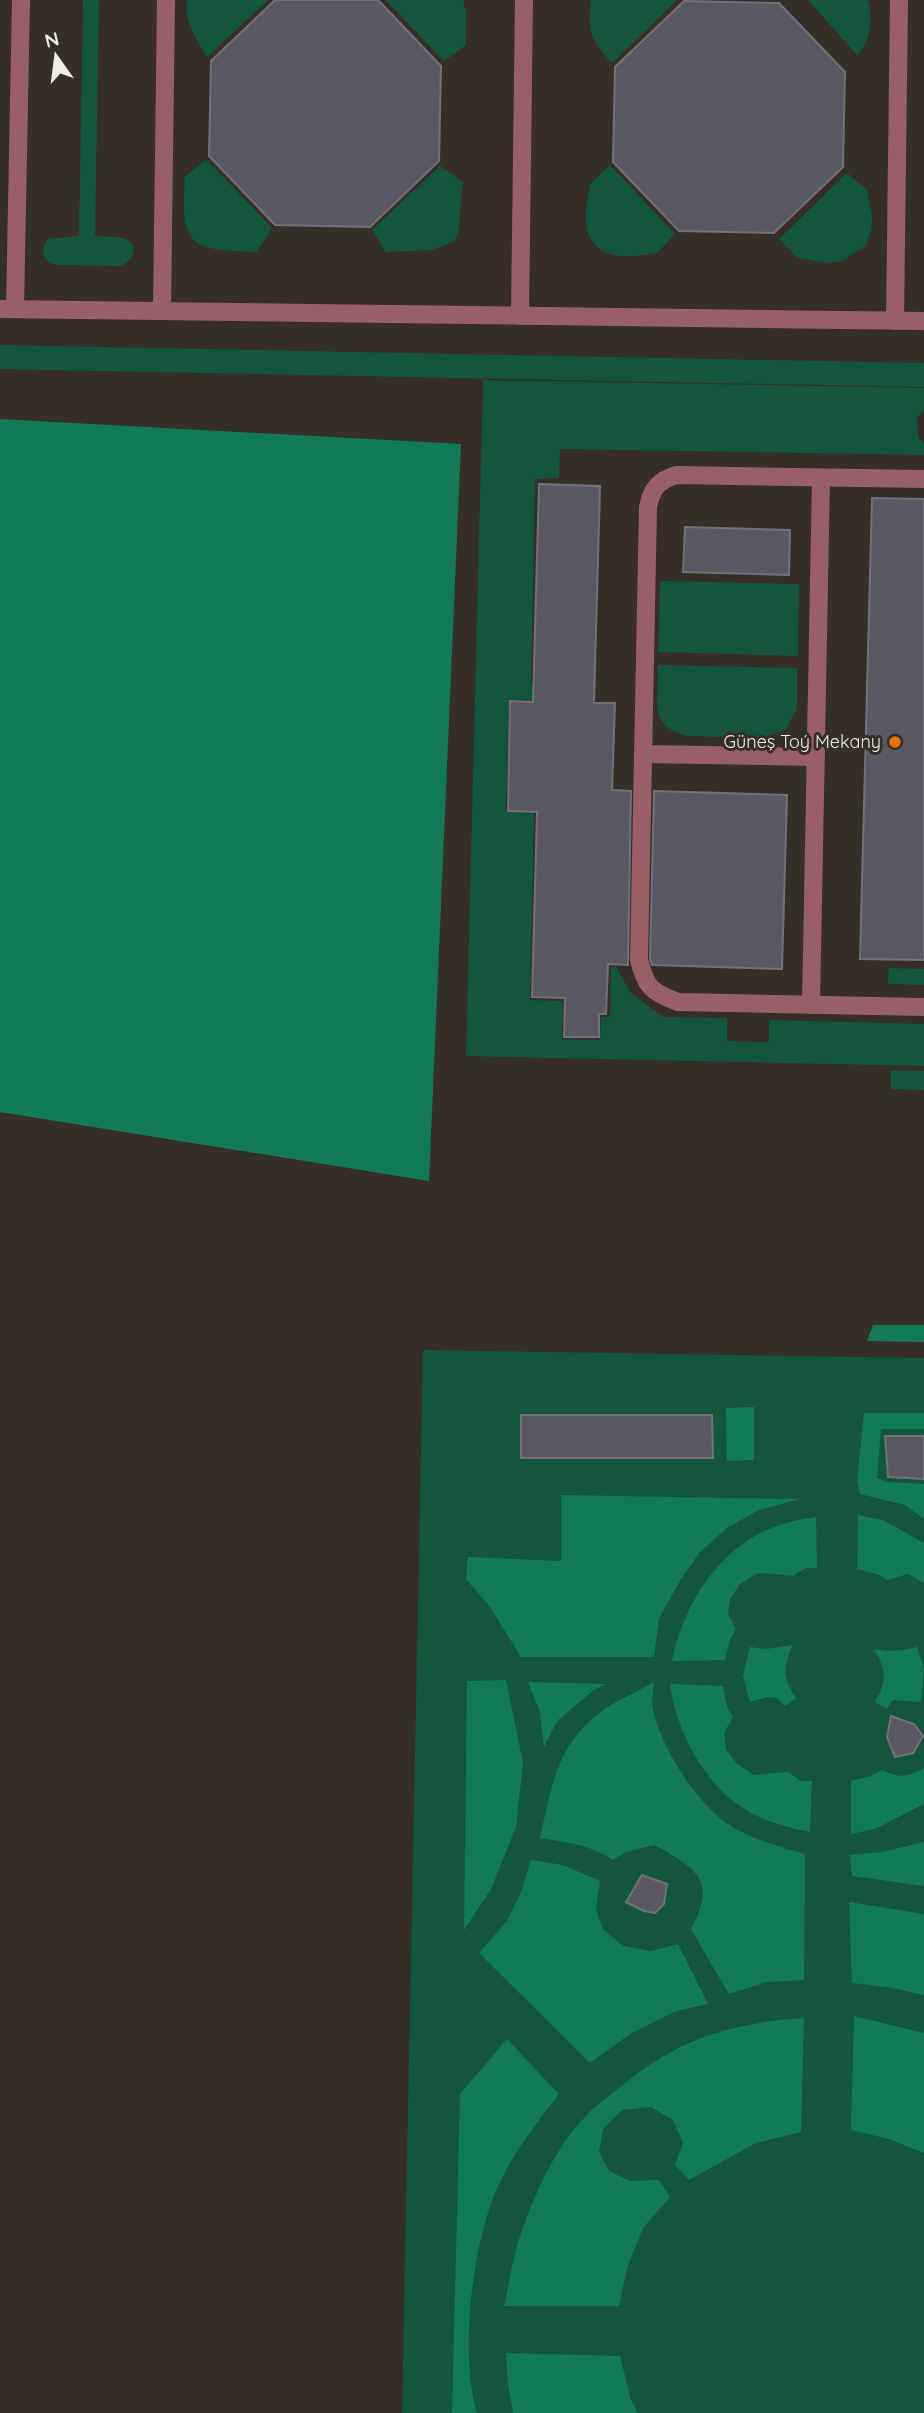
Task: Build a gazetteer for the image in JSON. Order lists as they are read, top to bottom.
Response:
{
  "places": ["Güneş Toý Mekany"],
  "north": "top"
}
